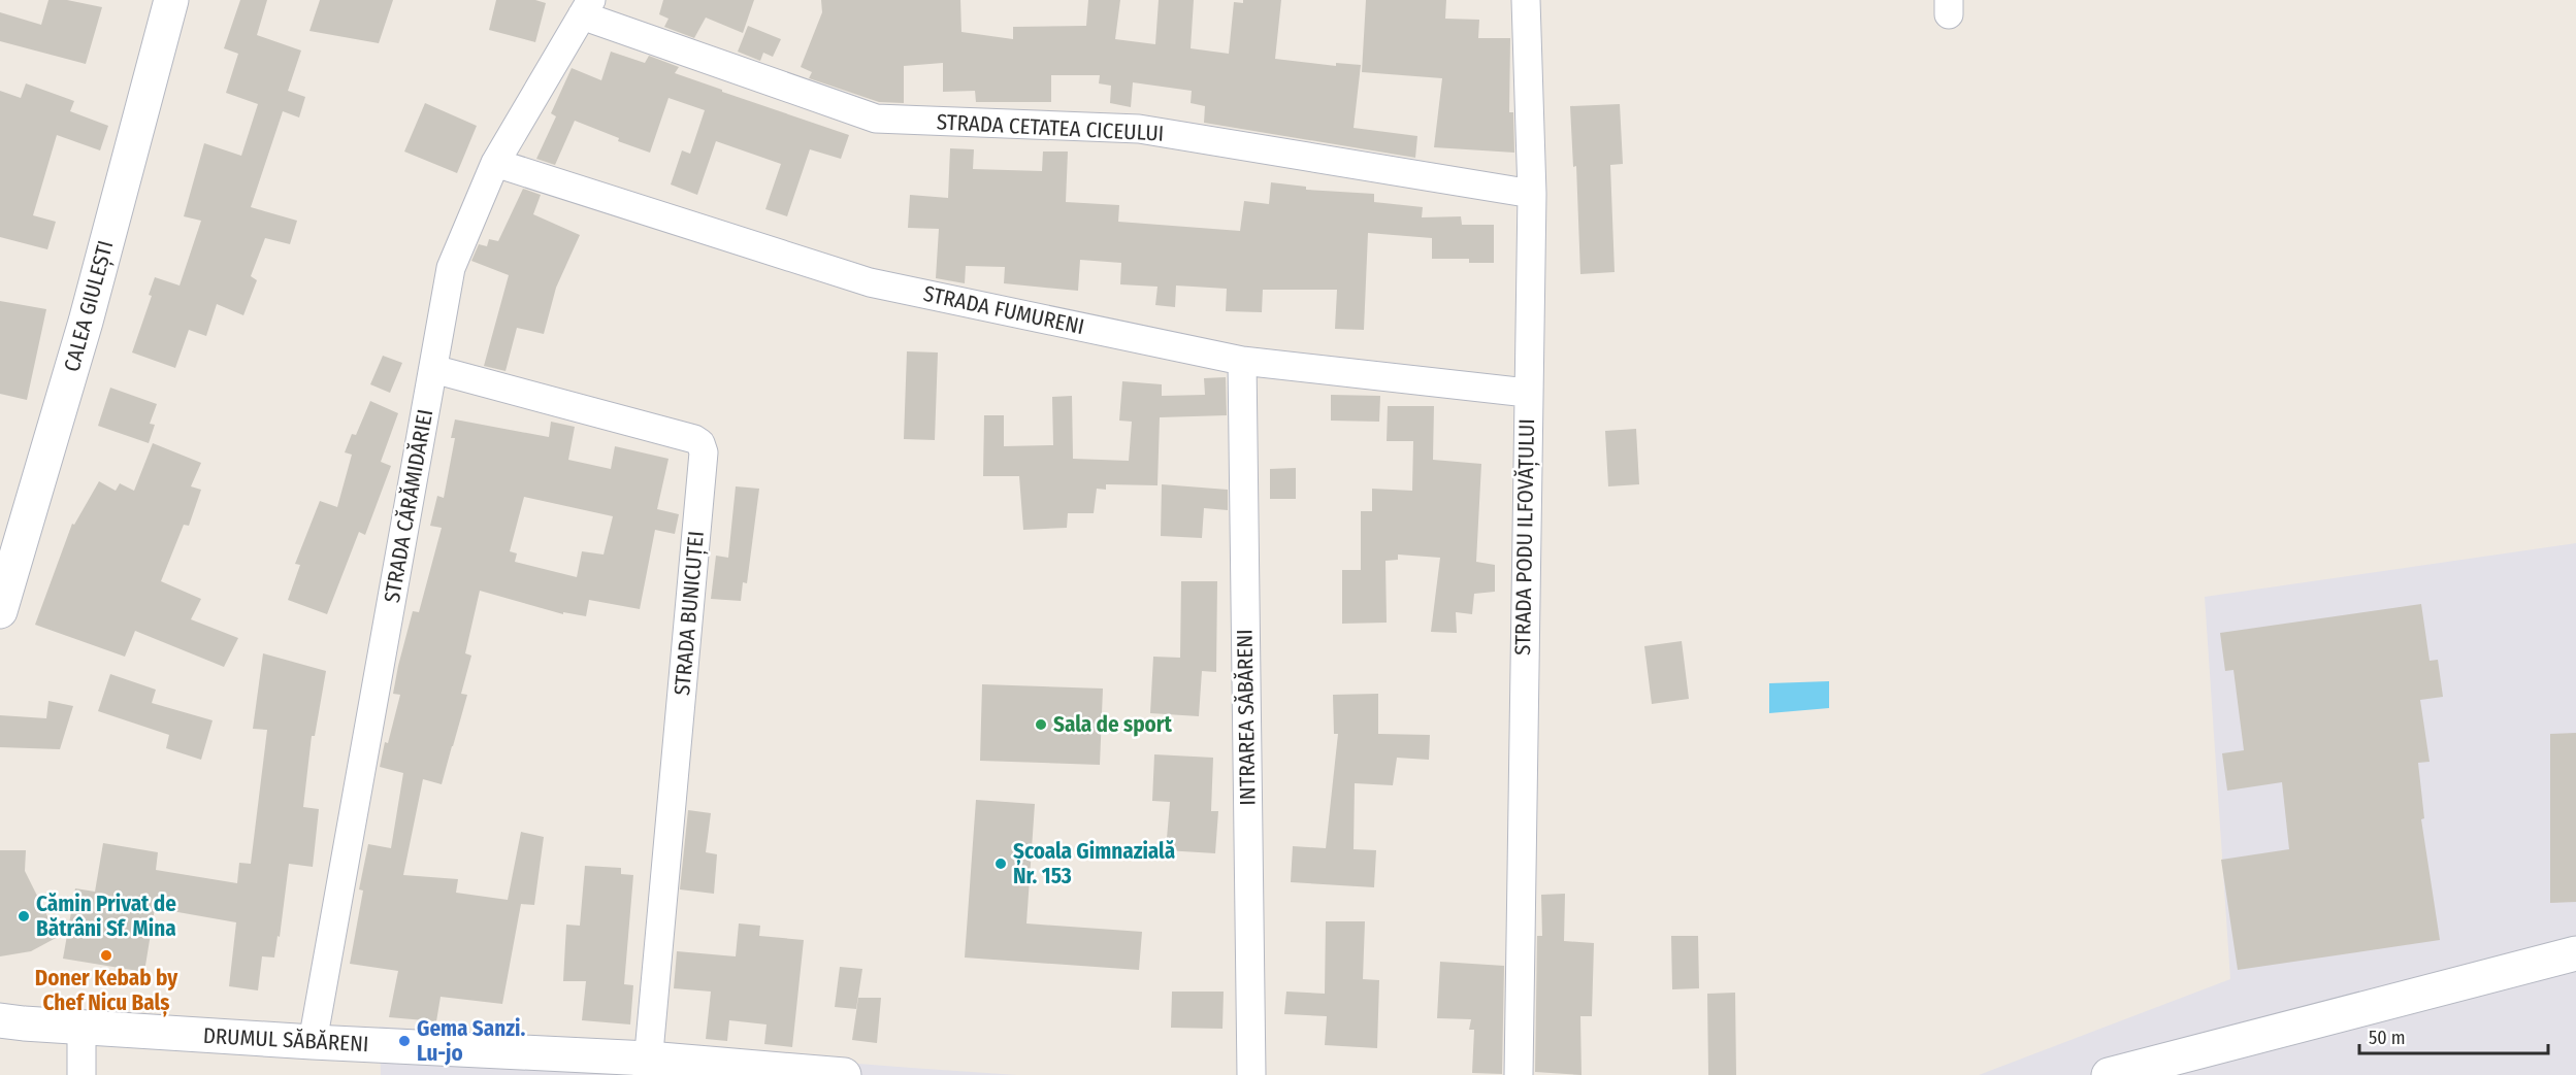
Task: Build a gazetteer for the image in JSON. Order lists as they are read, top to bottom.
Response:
{
  "streets": {
    "main road": ["CALEA GIULEȘTI", "DRUMUL SĂBĂRENI"],
    "street": [
      "STRADA CETATEA CICEULUI",
      "STRADA FUMURENI",
      "STRADA CĂRĂMIDĂRIEI",
      "STRADA PODU ILFOVĂȚULUI",
      "STRADA BUNICUȚEI",
      "INTRAREA SĂBĂRENI"
    ]
  },
  "crossings": [
    ["STRADA CETATEA CICEULUI", "STRADA CĂRĂMIDĂRIEI"],
    ["STRADA CETATEA CICEULUI", "STRADA PODU ILFOVĂȚULUI"],
    ["STRADA FUMURENI", "STRADA CĂRĂMIDĂRIEI"],
    ["STRADA FUMURENI", "STRADA PODU ILFOVĂȚULUI"],
    ["STRADA FUMURENI", "INTRAREA SĂBĂRENI"],
    ["STRADA CĂRĂMIDĂRIEI", "STRADA BUNICUȚEI"],
    ["STRADA CĂRĂMIDĂRIEI", "DRUMUL SĂBĂRENI"],
    ["STRADA BUNICUȚEI", "DRUMUL SĂBĂRENI"]
  ],
  "places": [
    "Sala de sport",
    "Școala Gimnazială Nr. 153",
    "Cămin Privat de Bătrâni Sf. Mina",
    "Doner Kebab by Chef Nicu Balș",
    "Gema Sanzi. Lu-jo"
  ],
  "scale_bar": "50 m"
}
